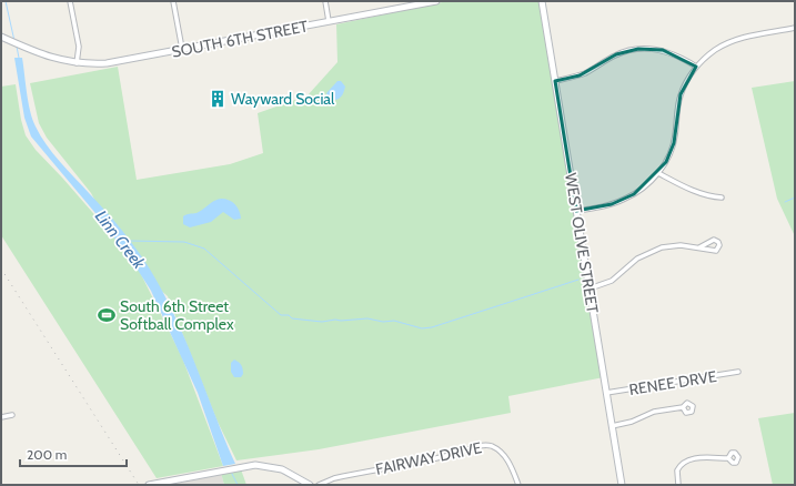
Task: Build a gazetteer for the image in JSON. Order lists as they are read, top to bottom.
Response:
{
  "streets": {
    "street": [
      "SOUTH 6TH STREET",
      "WEST OLIVE STREET",
      "RENEE DRVE",
      "FAIRWAY DRIVE"
    ]
  },
  "crossings": [
    ["WEST OLIVE STREET", "RENEE DRVE"]
  ],
  "water": ["Linn Creek"],
  "places": {
    "building": ["Wayward Social"],
    "sports": ["South 6th Street Softball Complex"]
  },
  "scale_bar": "200 m"
}
